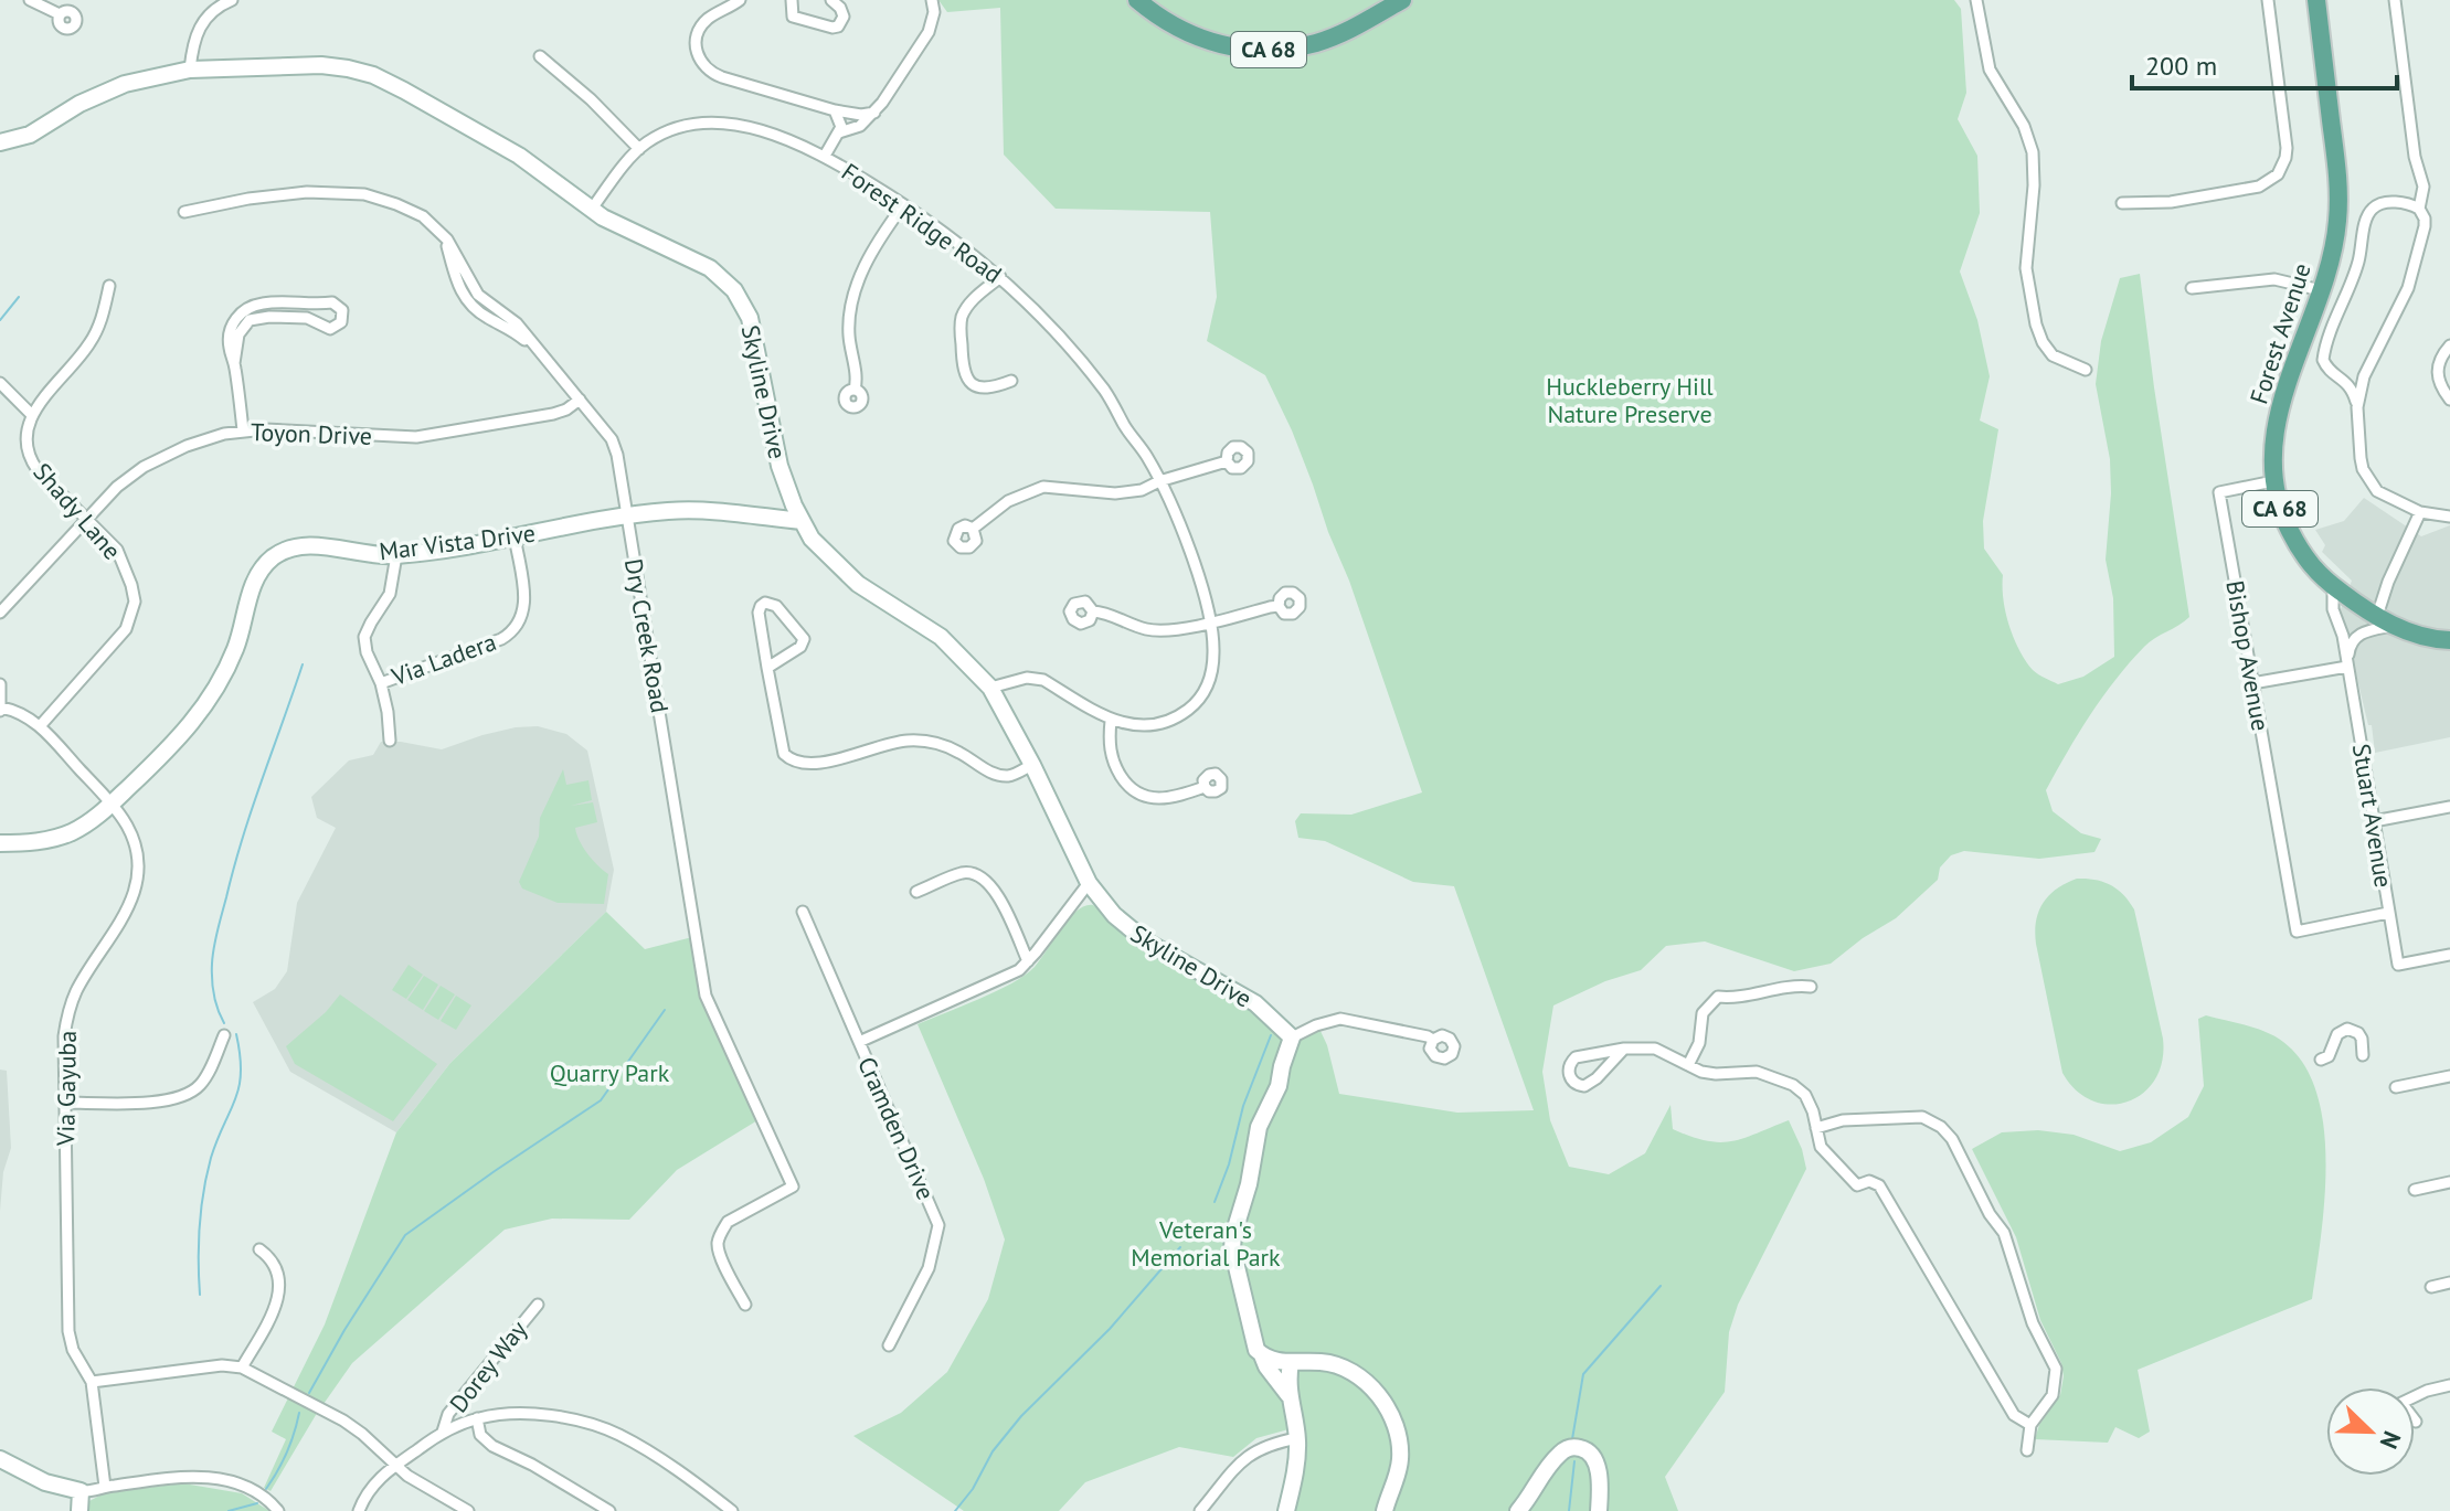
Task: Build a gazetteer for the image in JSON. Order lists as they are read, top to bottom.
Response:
{
  "streets": {
    "main road": ["CA 68", "Forest Avenue"],
    "street": [
      "Forest Ridge Road",
      "Skyline Drive",
      "Toyon Drive",
      "Shady Lane",
      "Mar Vista Drive",
      "Dry Creek Road",
      "Bishop Avenue",
      "Via Ladera",
      "Stuart Avenue",
      "Via Gayuba",
      "Cramden Drive",
      "Dorey Way"
    ]
  },
  "crossings": [
    ["Forest Ridge Road", "Skyline Drive"],
    ["Forest Avenue", "Bishop Avenue"],
    ["Forest Avenue", "Stuart Avenue"],
    ["Skyline Drive", "Mar Vista Drive"],
    ["Toyon Drive", "Shady Lane"],
    ["Toyon Drive", "Dry Creek Road"],
    ["Shady Lane", "Via Gayuba"],
    ["Mar Vista Drive", "Dry Creek Road"],
    ["Mar Vista Drive", "Via Ladera"],
    ["Mar Vista Drive", "Via Gayuba"],
    ["Bishop Avenue", "Stuart Avenue"]
  ],
  "parks": ["Huckleberry Hill Nature Preserve", "Quarry Park", "Veteran's Memorial Park"],
  "scale_bar": "200 m",
  "north": "bottom right"
}
